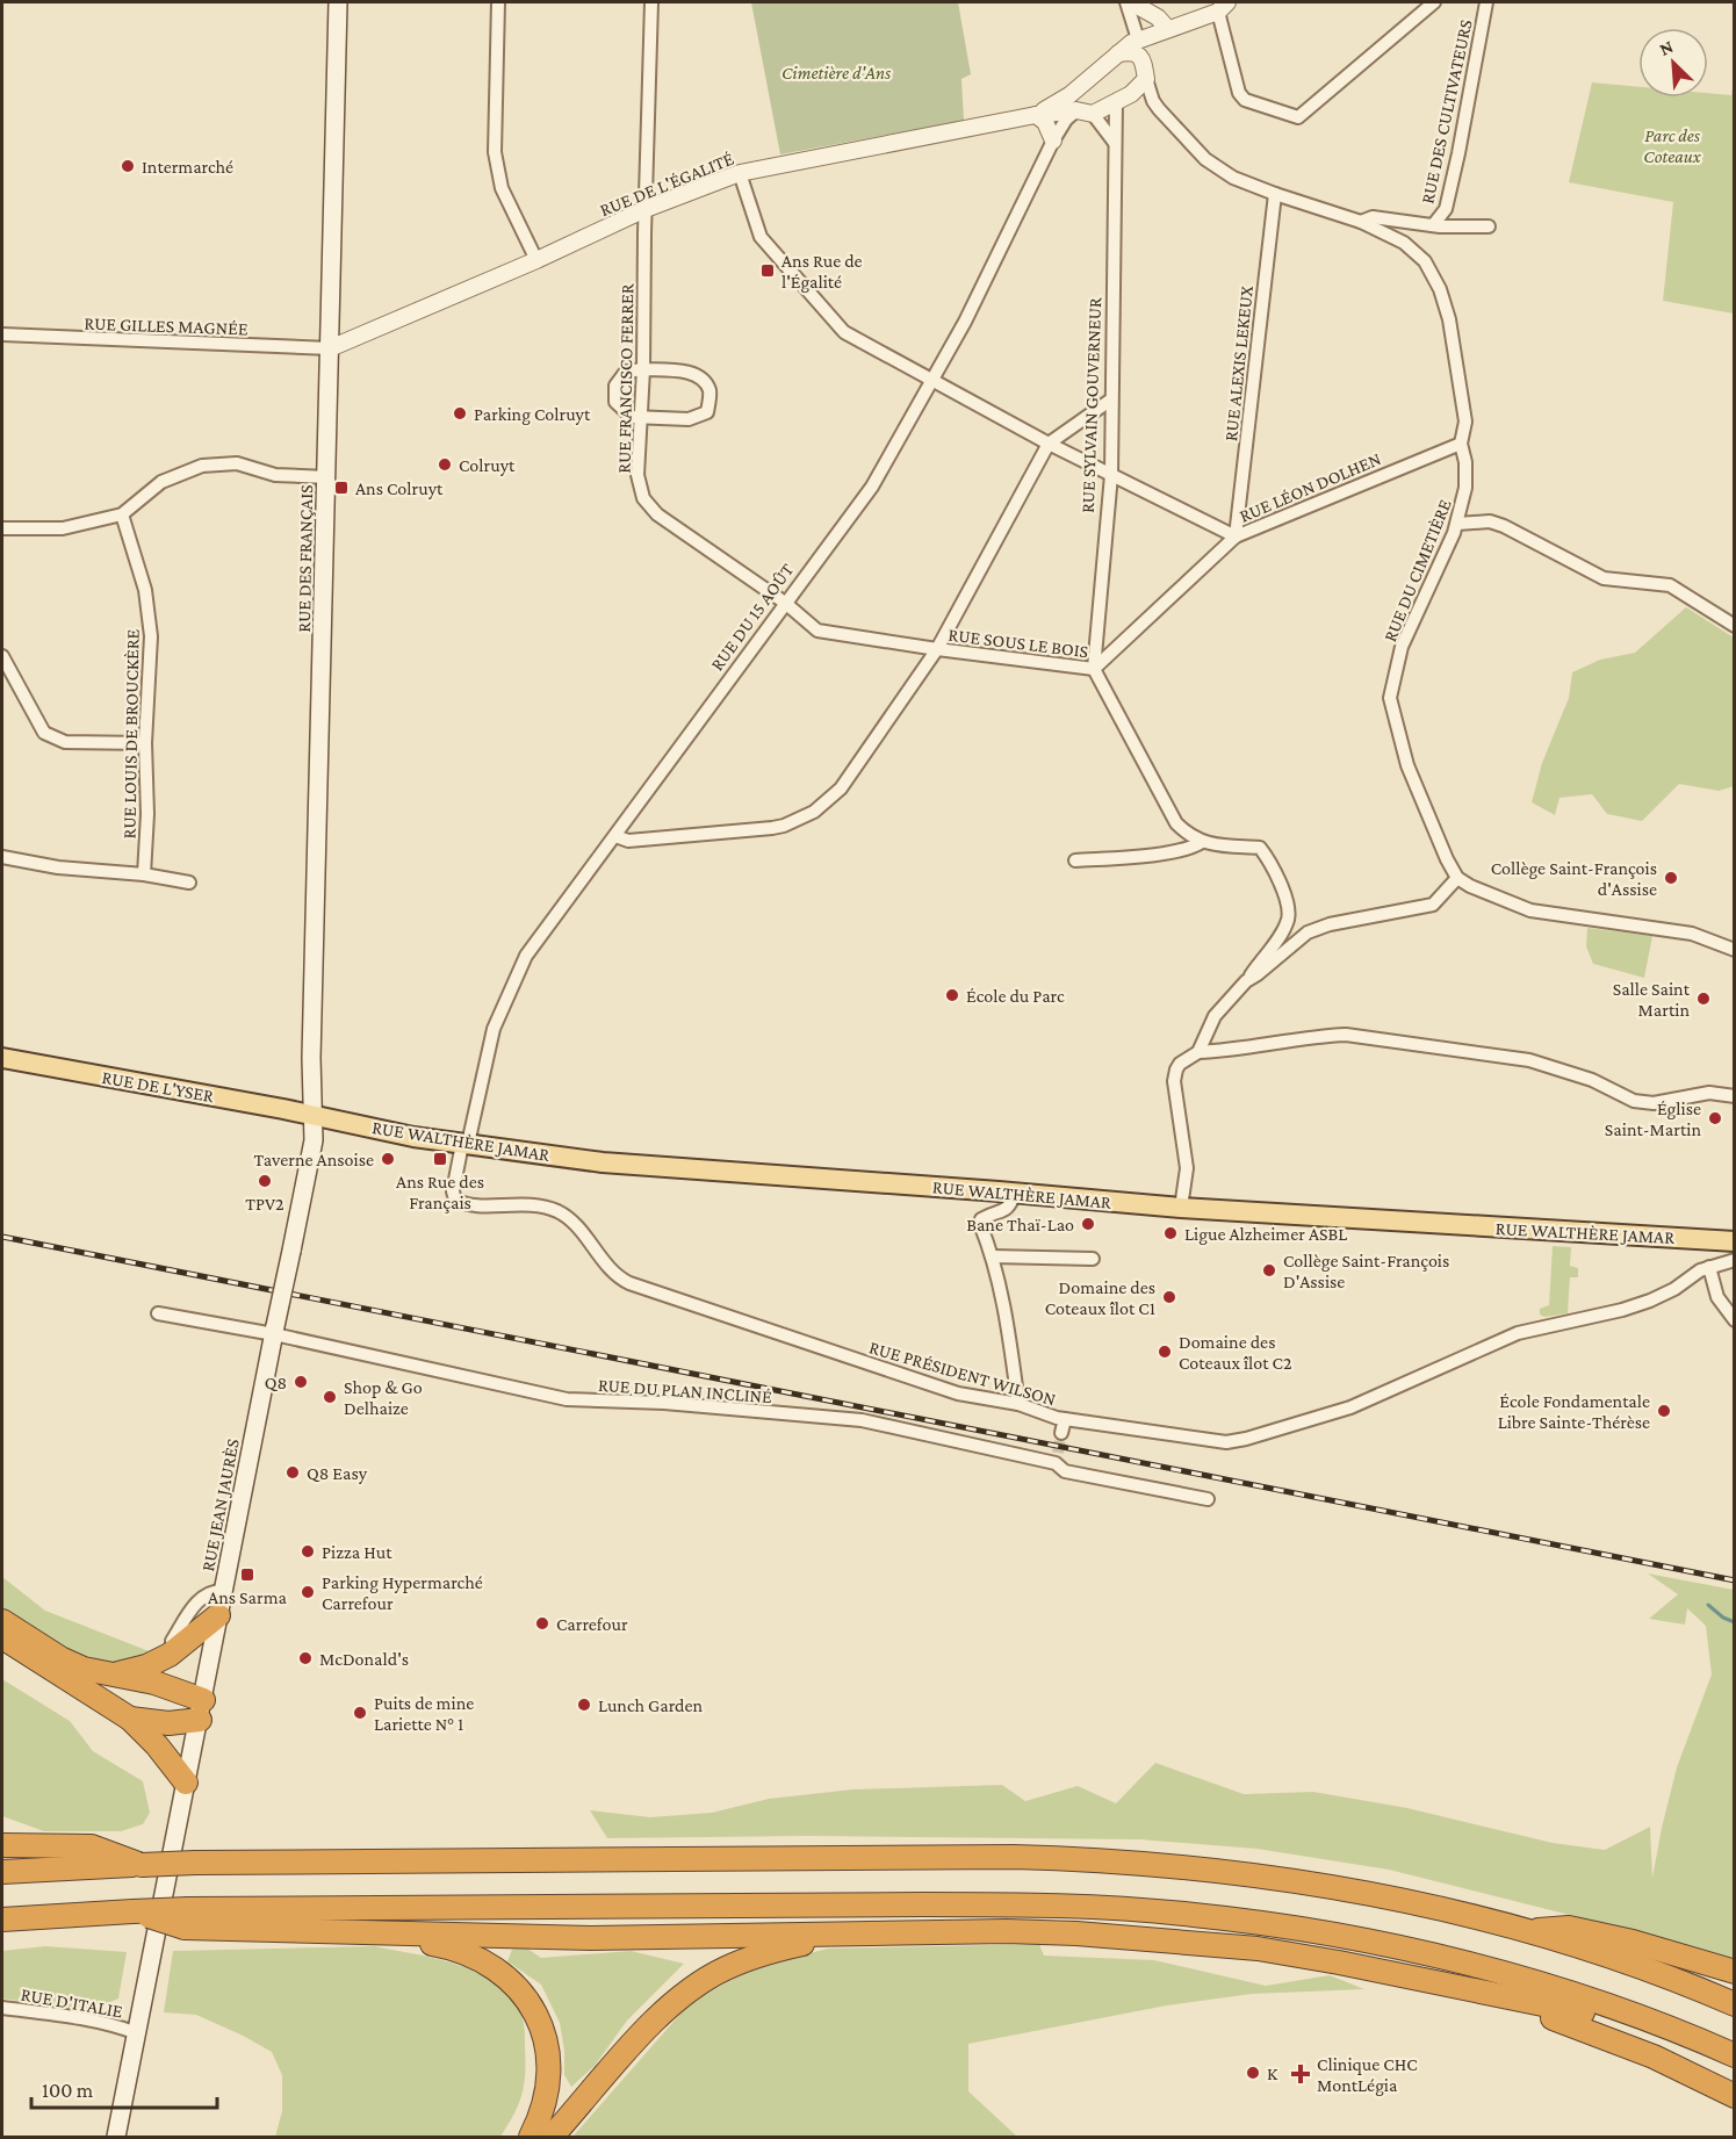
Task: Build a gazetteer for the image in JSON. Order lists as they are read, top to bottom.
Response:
{
  "streets": {
    "main road": [
      "RUE DES FRANÇAIS",
      "RUE DE L'YSER",
      "RUE WALTHÈRE JAMAR",
      "RUE JEAN JAURÈS"
    ],
    "street": [
      "RUE DES CULTIVATEURS",
      "RUE DE L'ÉGALITÉ",
      "RUE GILLES MAGNÉE",
      "RUE ALEXIS LEKEUX",
      "RUE FRANCISCO FERRER",
      "RUE SYLVAIN GOUVERNEUR",
      "RUE LÉON DOLHEN",
      "RUE DU CIMETIÈRE",
      "RUE DU 15 AOÛT",
      "RUE SOUS LE BOIS",
      "RUE LOUIS DE BROUCKÈRE",
      "RUE PRÉSIDENT WILSON",
      "RUE DU PLAN INCLINÉ",
      "RUE D'ITALIE"
    ]
  },
  "crossings": [
    ["RUE DE L'ÉGALITÉ", "RUE GILLES MAGNÉE"],
    ["RUE DE L'ÉGALITÉ", "RUE FRANCISCO FERRER"],
    ["RUE DE L'ÉGALITÉ", "RUE DES FRANÇAIS"],
    ["RUE DE L'ÉGALITÉ", "RUE DU 15 AOÛT"],
    ["RUE GILLES MAGNÉE", "RUE DES FRANÇAIS"],
    ["RUE ALEXIS LEKEUX", "RUE LÉON DOLHEN"],
    ["RUE ALEXIS LEKEUX", "RUE DU CIMETIÈRE"],
    ["RUE FRANCISCO FERRER", "RUE DU 15 AOÛT"],
    ["RUE FRANCISCO FERRER", "RUE SOUS LE BOIS"],
    ["RUE SYLVAIN GOUVERNEUR", "RUE LÉON DOLHEN"],
    ["RUE SYLVAIN GOUVERNEUR", "RUE SOUS LE BOIS"],
    ["RUE LÉON DOLHEN", "RUE DU CIMETIÈRE"],
    ["RUE LÉON DOLHEN", "RUE SOUS LE BOIS"],
    ["RUE DES FRANÇAIS", "RUE DE L'YSER"],
    ["RUE DES FRANÇAIS", "RUE WALTHÈRE JAMAR"],
    ["RUE DES FRANÇAIS", "RUE JEAN JAURÈS"],
    ["RUE DU 15 AOÛT", "RUE SOUS LE BOIS"],
    ["RUE DU 15 AOÛT", "RUE WALTHÈRE JAMAR"],
    ["RUE DU 15 AOÛT", "RUE PRÉSIDENT WILSON"],
    ["RUE DE L'YSER", "RUE WALTHÈRE JAMAR"],
    ["RUE DE L'YSER", "RUE JEAN JAURÈS"],
    ["RUE WALTHÈRE JAMAR", "RUE PRÉSIDENT WILSON"],
    ["RUE WALTHÈRE JAMAR", "RUE JEAN JAURÈS"],
    ["RUE DU PLAN INCLINÉ", "RUE JEAN JAURÈS"],
    ["RUE JEAN JAURÈS", "RUE D'ITALIE"]
  ],
  "parks": ["Cimetière d'Ans", "Parc des Coteaux"],
  "places": {
    "other": [
      "Intermarché",
      "Parking Colruyt",
      "Colruyt",
      "Collège Saint-François d'Assise",
      "École du Parc",
      "Salle Saint Martin",
      "Église Saint-Martin",
      "Taverne Ansoise",
      "TPV2",
      "Bane Thaï-Lao",
      "Ligue Alzheimer ASBL",
      "Collège Saint-François D'Assise",
      "Domaine des Coteaux îlot C1",
      "Domaine des Coteaux îlot C2",
      "Q8",
      "Shop & Go Delhaize",
      "École Fondamentale Libre Sainte-Thérèse",
      "Q8 Easy",
      "Pizza Hut",
      "Parking Hypermarché Carrefour",
      "Carrefour",
      "McDonald's",
      "Lunch Garden",
      "Puits de mine Lariette N° 1",
      "K"
    ],
    "transit": [
      "Ans Rue de l'Égalité",
      "Ans Colruyt",
      "Ans Rue des Français",
      "Ans Sarma"
    ],
    "health": ["Clinique CHC MontLégia"]
  },
  "scale_bar": "100 m",
  "north": "top left"
}
